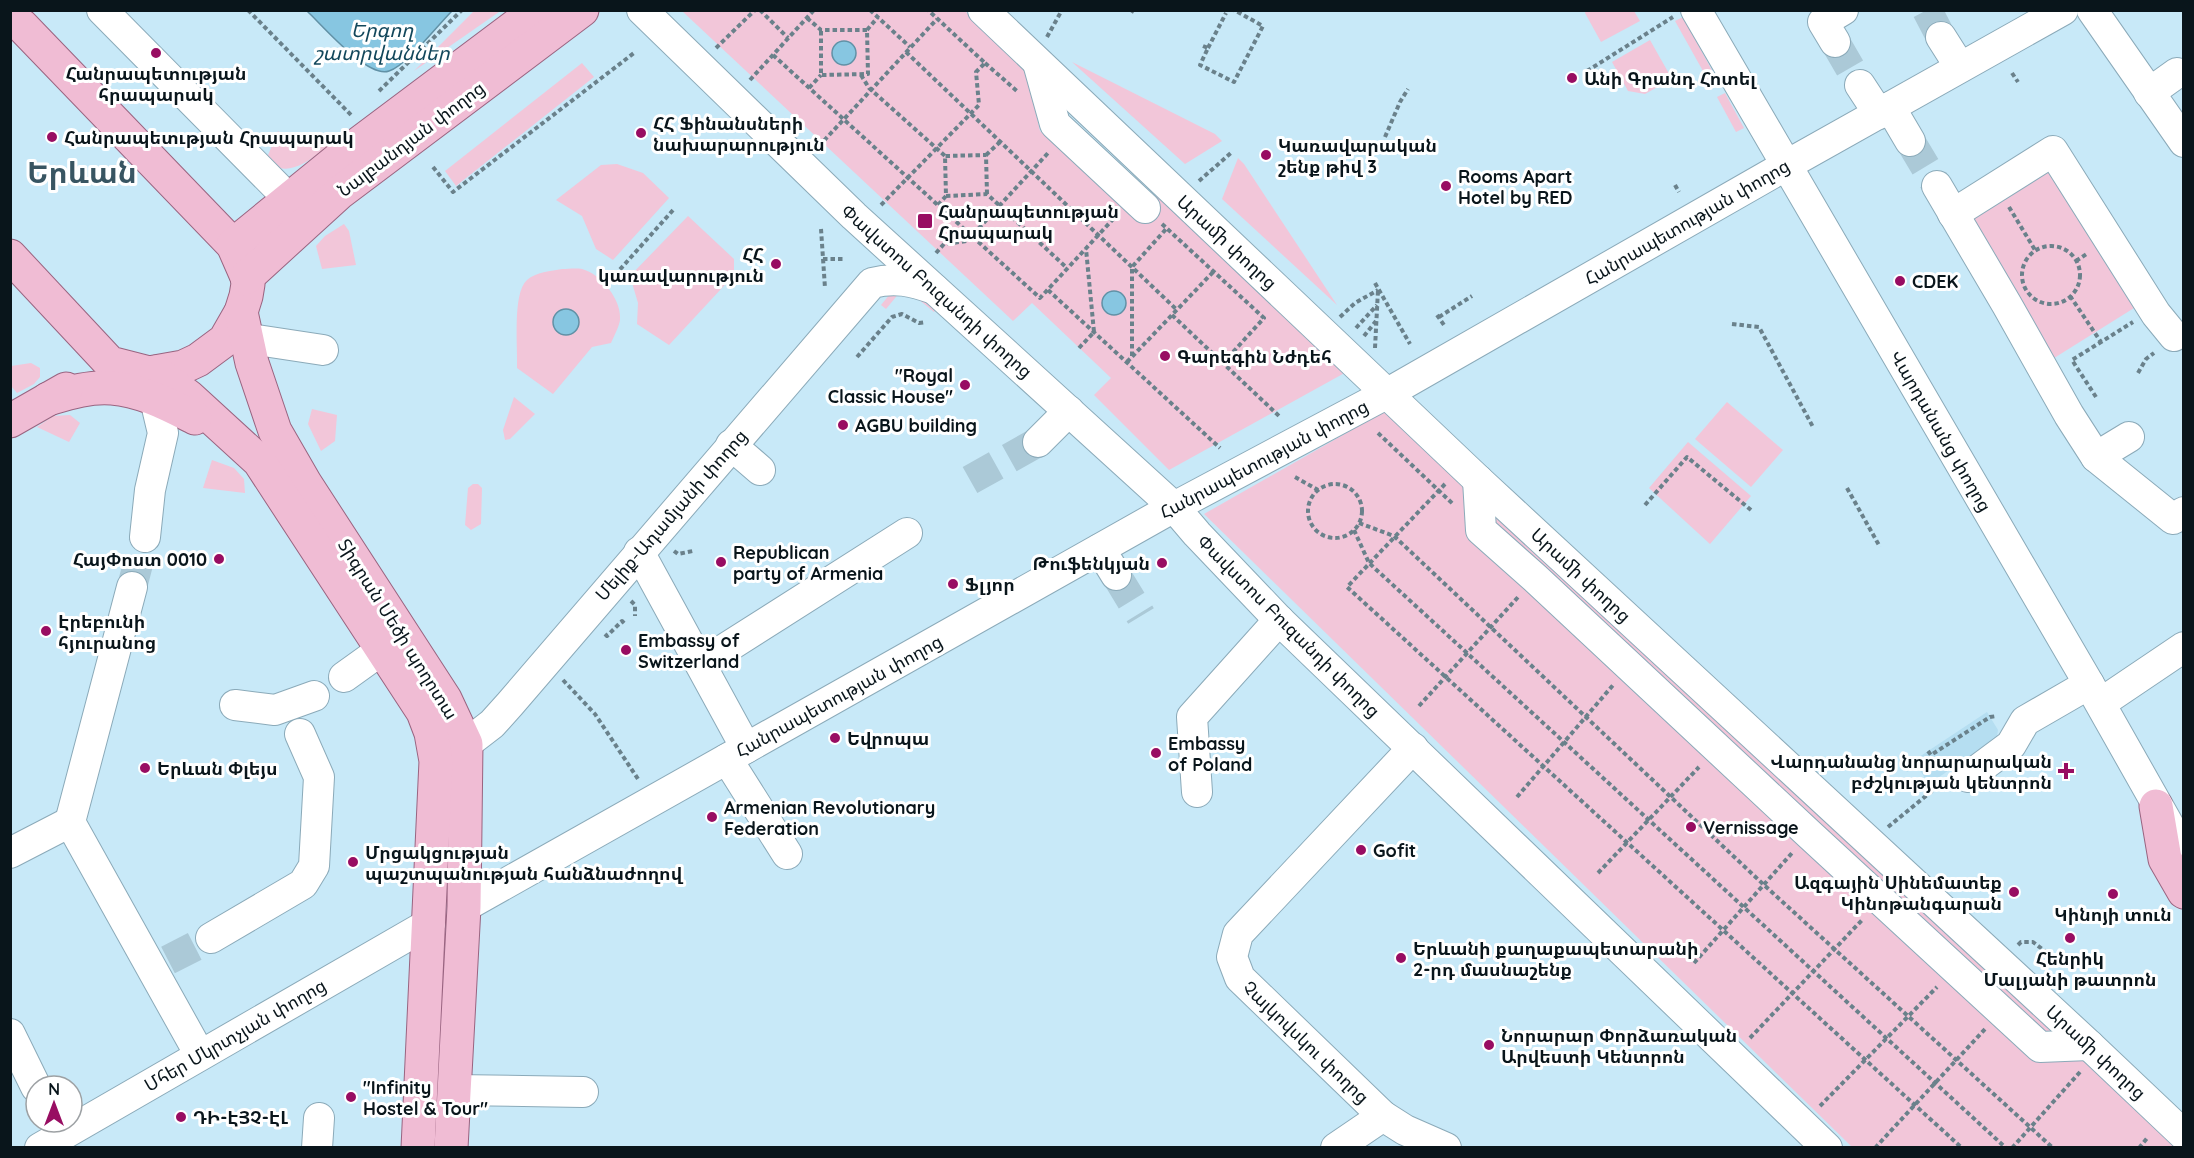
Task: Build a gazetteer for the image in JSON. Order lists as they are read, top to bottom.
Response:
{
  "streets": {
    "main road": ["Նալբանդյան փողոց", "Տիգրան Մեծի պողոտա"],
    "street": [
      "Հանրապետության փողոց",
      "Արամի փողոց",
      "Փավստոս Բուզանդի փողոց",
      "Վարդանանց փողոց",
      "Մելիք-Ադամյանի փողոց",
      "Մհեր Մկրտչյան փողոց",
      "Չայկովսկու փողոց"
    ]
  },
  "crossings": [
    ["Հանրապետության փողոց", "Արամի փողոց"],
    ["Հանրապետության փողոց", "Փավստոս Բուզանդի փողոց"],
    ["Հանրապետության փողոց", "Վարդանանց փողոց"],
    ["Հանրապետության փողոց", "Տիգրան Մեծի պողոտա"],
    ["Փավստոս Բուզանդի փողոց", "Չայկովսկու փողոց"],
    ["Մելիք-Ադամյանի փողոց", "Տիգրան Մեծի պողոտա"],
    ["Տիգրան Մեծի պողոտա", "Մհեր Մկրտչյան փողոց"]
  ],
  "districts": ["Երևան"],
  "water": ["Երգող շատրվաններ"],
  "places": {
    "other": [
      "Հանրապետության հրապարակ",
      "Անի Գրանդ Հոտել",
      "ՀՀ Ֆինանսների նախարարություն",
      "Հանրապետւթյան Հրապարակ",
      "Կառավարական շենք թիվ 3",
      "Rooms Apart Hotel by RED",
      "ՀՀ կառավարություն",
      "CDEK",
      "Գարեգին Նժդեհ",
      "\"Royal Classic House\"",
      "AGBU building",
      "ՀայՓոստ 0010",
      "Republican party of Armenia",
      "Թուֆենկյան",
      "Ֆլյոր",
      "Էրեբունի հյուրանոց",
      "Embassy of Switzerland",
      "Եվրոպա",
      "Embassy of Poland",
      "Երևան Փլեյս",
      "Armenian Revolutionary Federation",
      "Vernissage",
      "Gofit",
      "Մրցակցության պաշտպանության հանձնաժողով",
      "Ազգային Սինեմատեք Կինոթանգարան",
      "Կինոյի տուն",
      "Հենրիկ Մալյանի թատրոն",
      "Երևանի քաղաքապետարանի 2-րդ մասնաշենք",
      "Նորարար Փորձառական Արվեստի Կենտրոն",
      "\"Infinity Hostel & Tour\"",
      "ԴԻ-ԷՅՉ-ԷԼ"
    ],
    "transit": ["Հանրապետության Հրապարակ"],
    "health": ["Վարդանանց նորարարական բժշկության կենտրոն"]
  },
  "north": "top"
}
